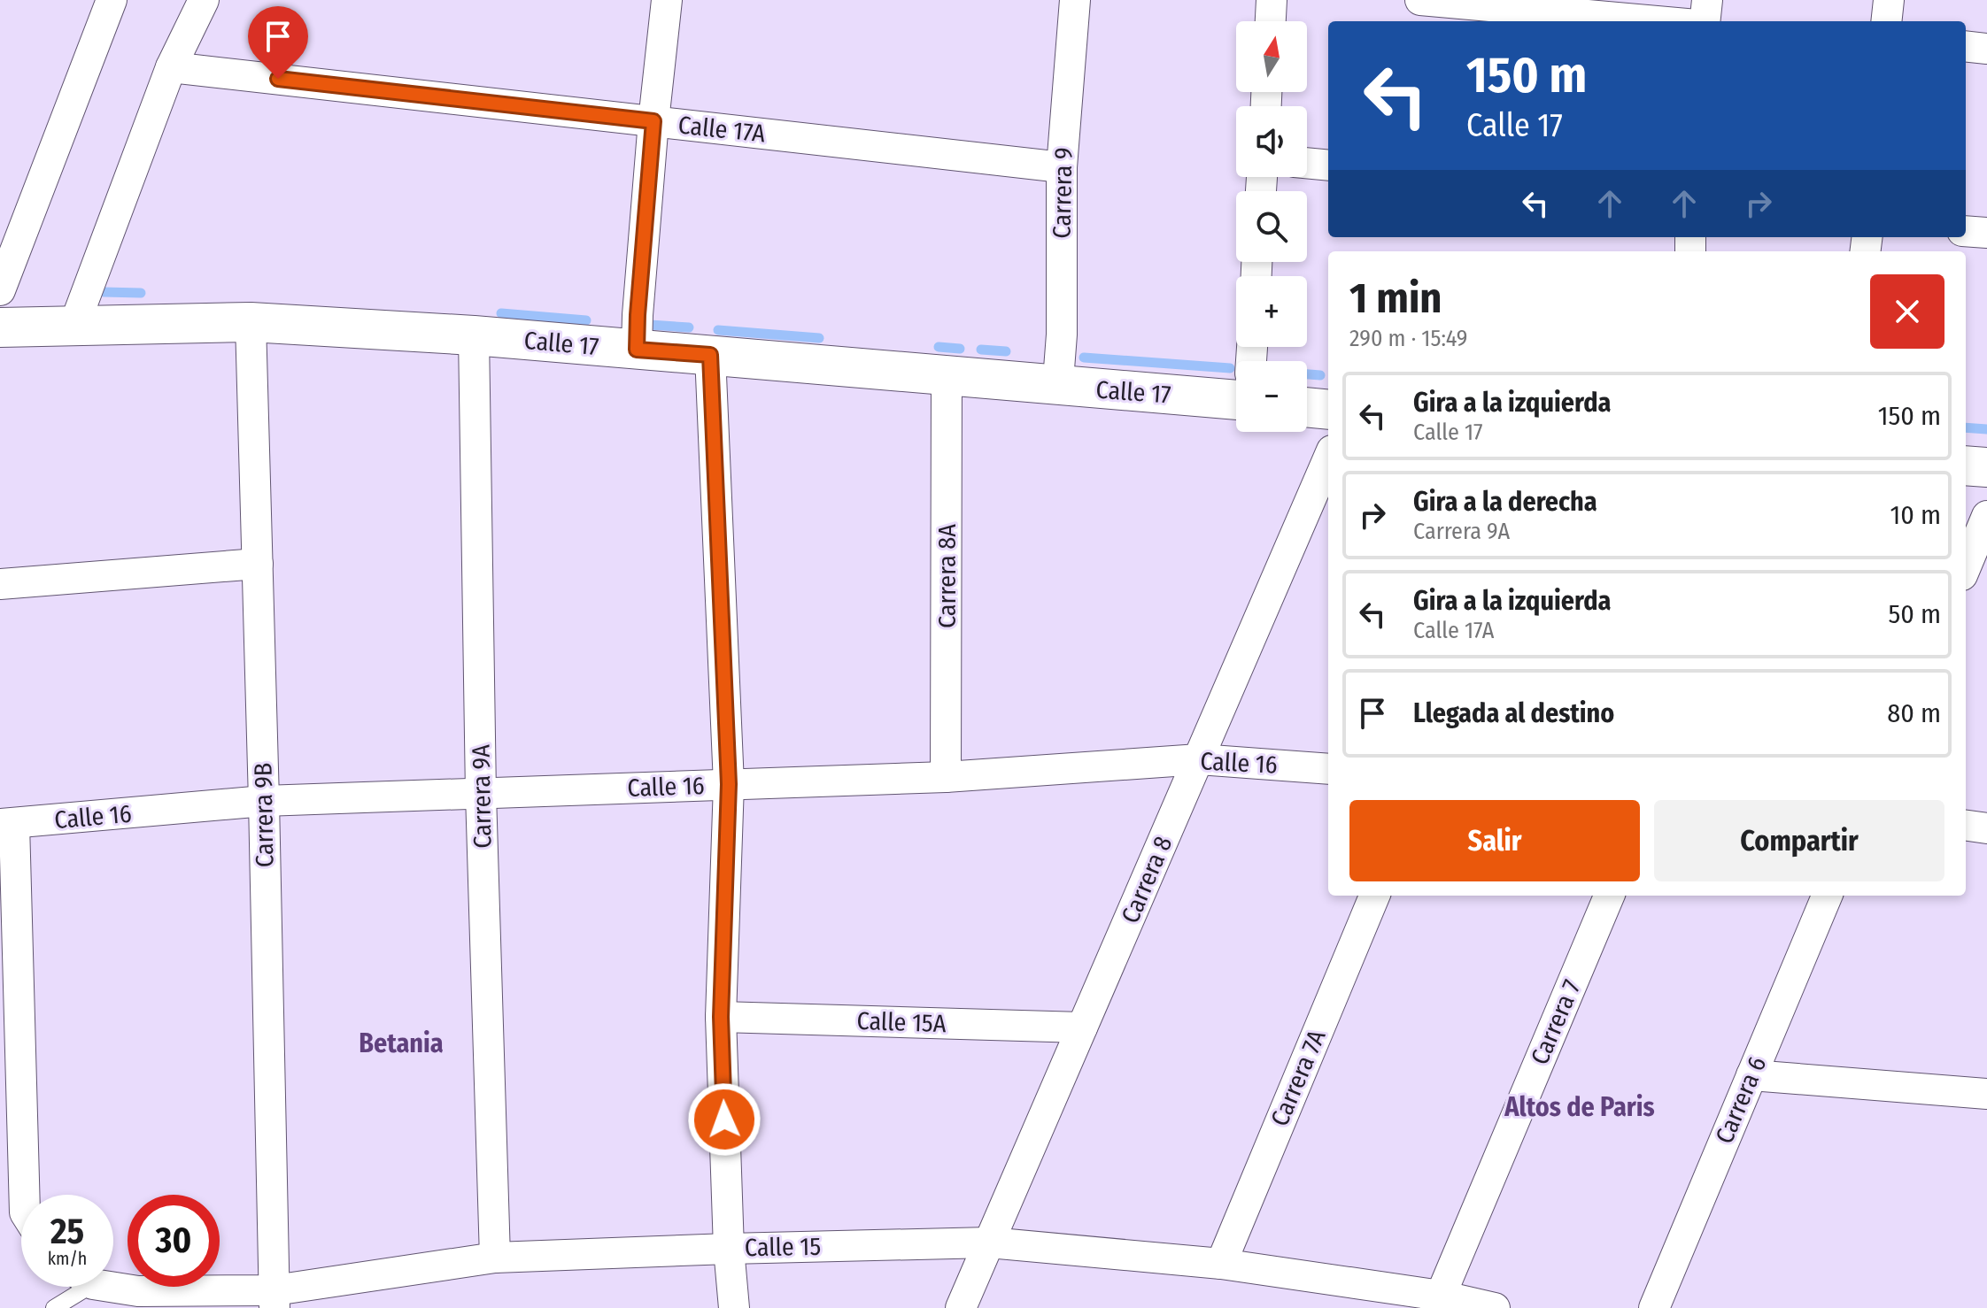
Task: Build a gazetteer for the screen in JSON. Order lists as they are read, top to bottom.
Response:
{
  "streets": {
    "main road": ["Calle 17"],
    "street": [
      "Calle 17A",
      "Carrera 9",
      "Carrera 8A",
      "Calle 16",
      "Carrera 9A",
      "Carrera 9B",
      "Carrera 8",
      "Calle 15A",
      "Carrera 7",
      "Carrera 7A",
      "Carrera 6",
      "Calle 15"
    ]
  },
  "crossings": [
    ["Calle 17A", "Carrera 9"],
    ["Carrera 9", "Calle 17"],
    ["Calle 17", "Carrera 8A"],
    ["Calle 17", "Carrera 9A"],
    ["Calle 17", "Carrera 9B"],
    ["Carrera 8A", "Calle 16"],
    ["Calle 16", "Carrera 9A"],
    ["Calle 16", "Carrera 9B"],
    ["Calle 16", "Carrera 8"],
    ["Carrera 9A", "Calle 15"],
    ["Carrera 9B", "Calle 15"],
    ["Carrera 8", "Calle 15A"],
    ["Carrera 8", "Calle 15"],
    ["Carrera 7", "Calle 15"],
    ["Carrera 7A", "Calle 15"]
  ],
  "districts": ["Betania", "Altos de Paris"],
  "north": "top",
  "page": {
    "map_buttons": ["+", "−"],
    "turn": ["150 m", "Calle 17"],
    "heading": ["1 min", "290 m · 15:49"],
    "list": [
      {
        "name": "Gira a la izquierda",
        "note": "Calle 17",
        "value": "150 m"
      },
      {
        "name": "Gira a la derecha",
        "note": "Carrera 9A",
        "value": "10 m"
      },
      {
        "name": "Gira a la izquierda",
        "note": "Calle 17A",
        "value": "50 m"
      },
      {
        "name": "Llegada al destino",
        "value": "80 m"
      }
    ],
    "buttons": ["Salir", "Compartir"],
    "speed": "25 km/h",
    "limit": "30"
  }
}
